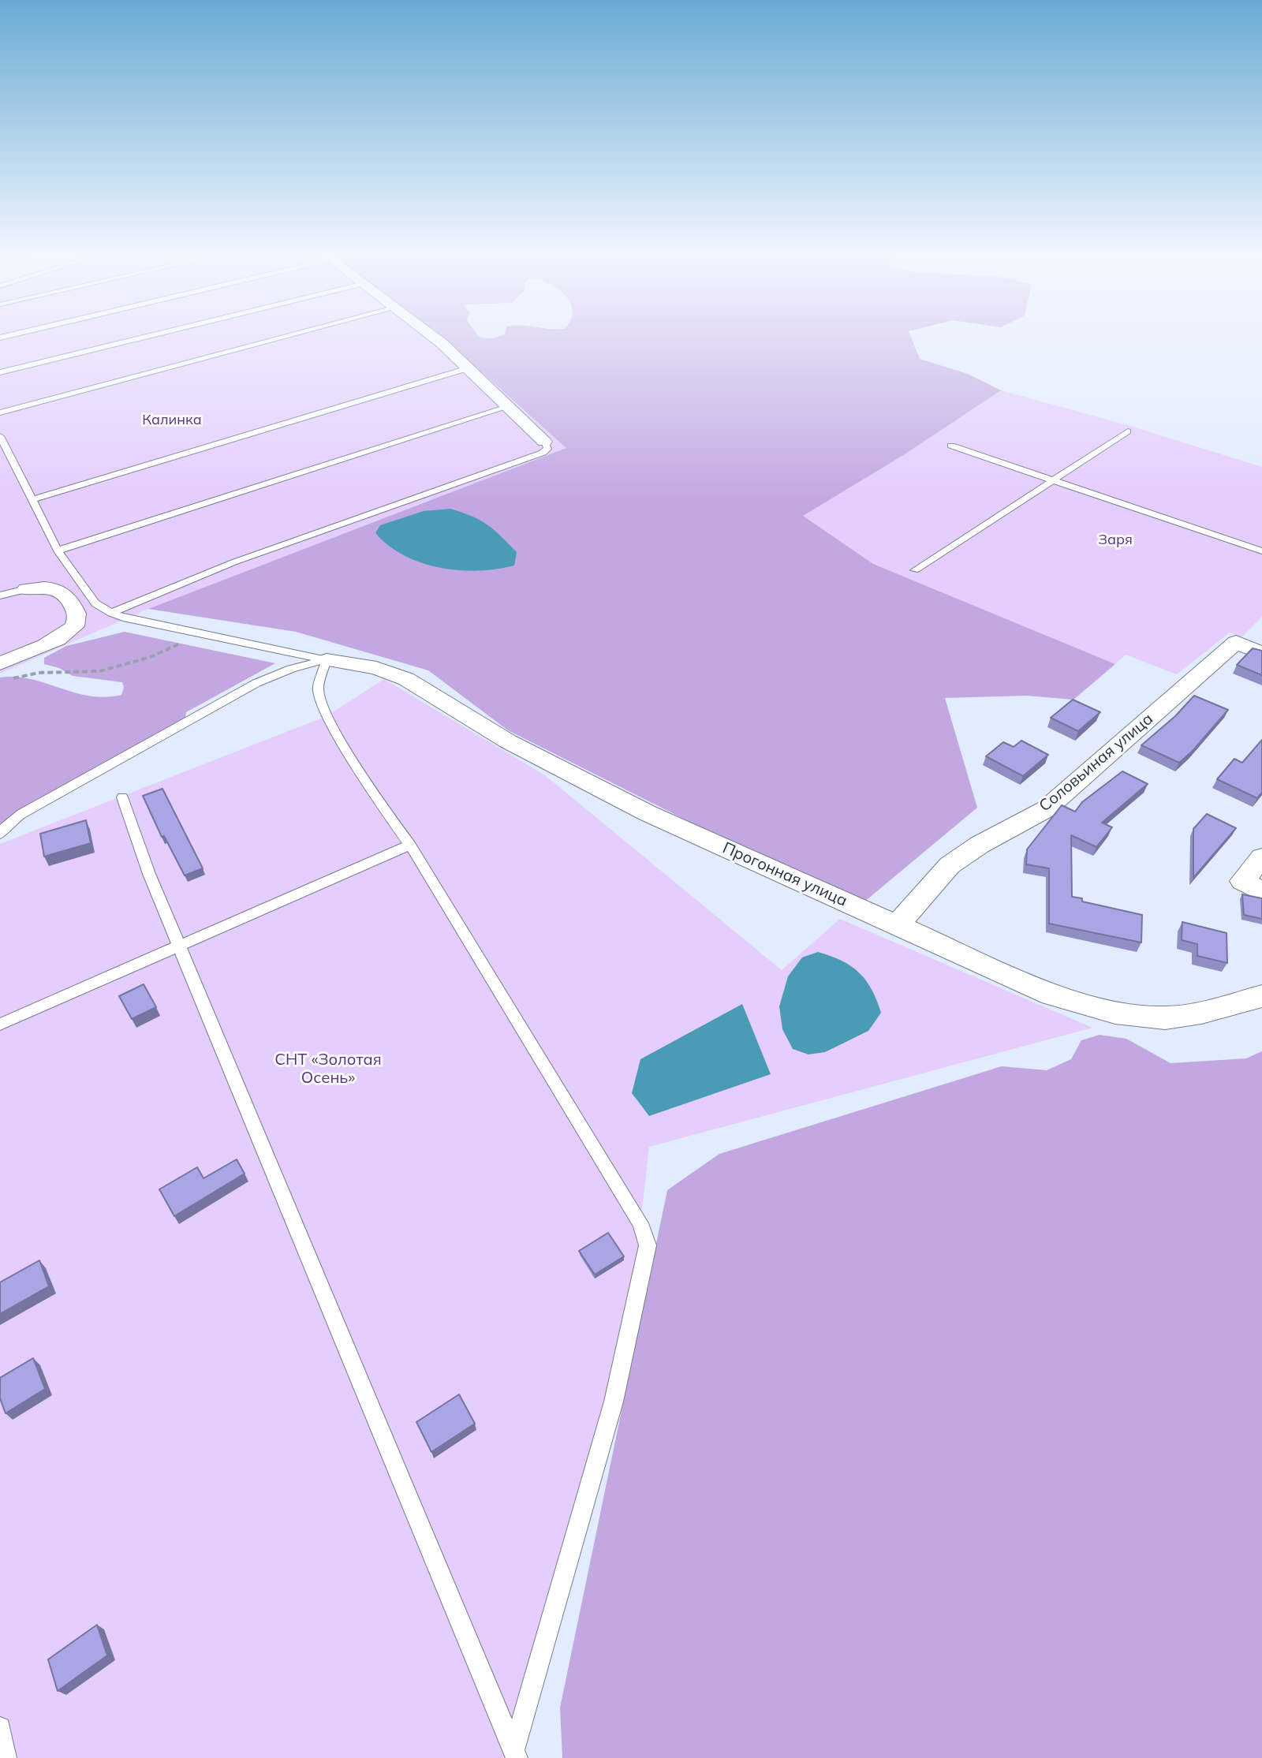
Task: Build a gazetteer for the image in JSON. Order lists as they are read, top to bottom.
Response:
{
  "streets": {
    "street": ["Соловьиная улица", "Прогонная улица"]
  },
  "crossings": [
    ["Соловьиная улица", "Прогонная улица"]
  ],
  "parks": ["Калинка", "Заря", "СНТ «Золотая Осень»"]
}
